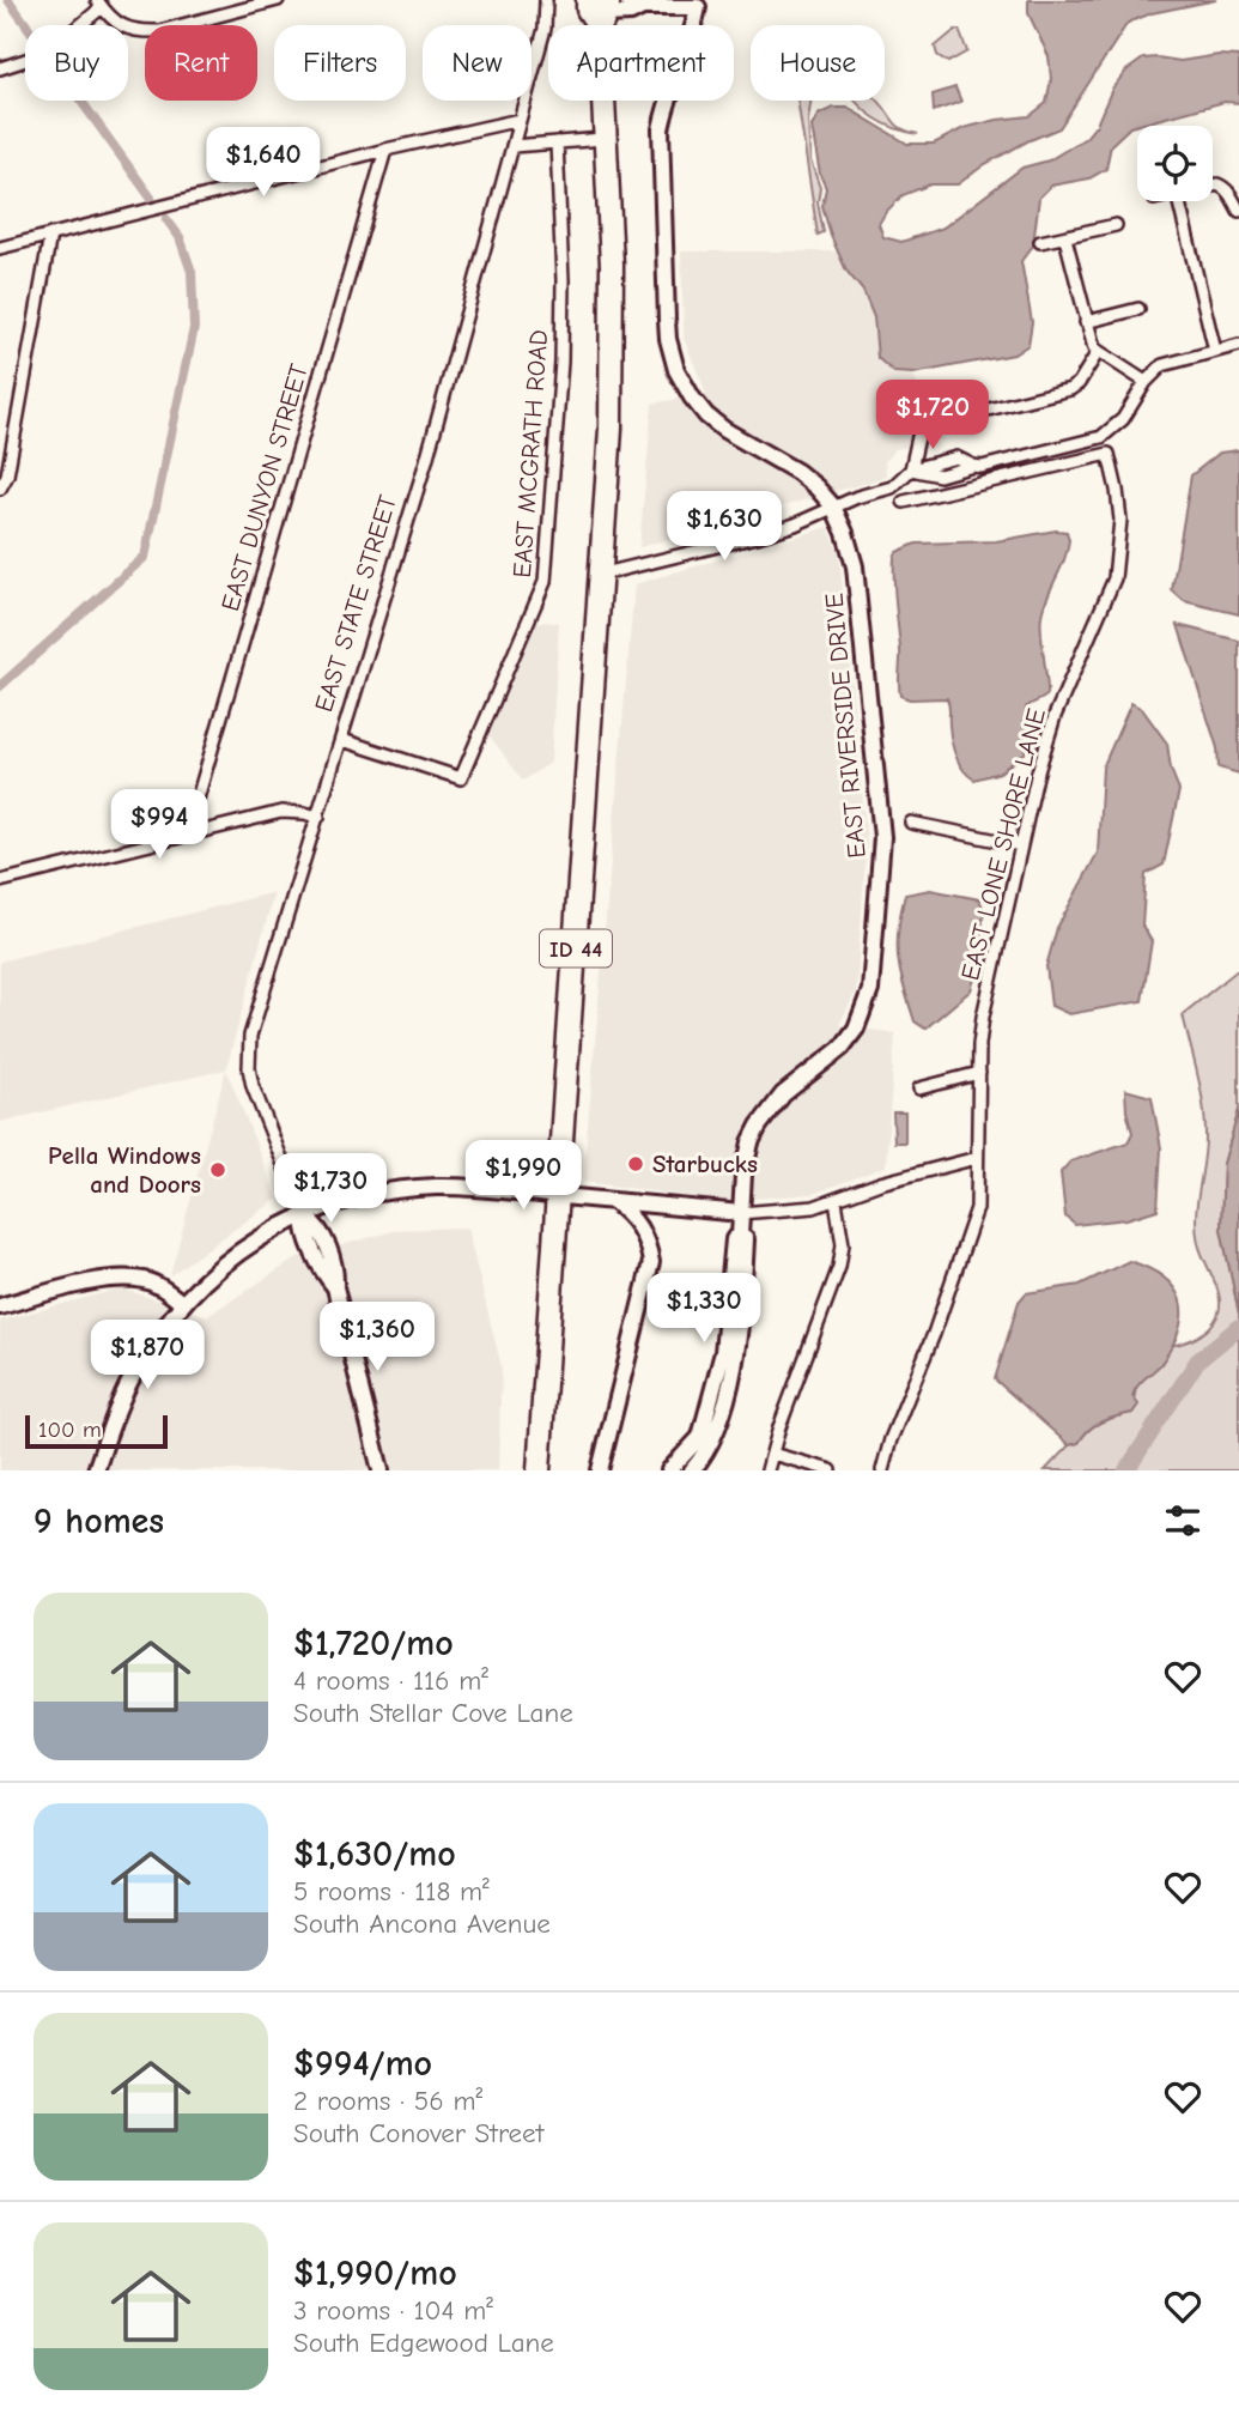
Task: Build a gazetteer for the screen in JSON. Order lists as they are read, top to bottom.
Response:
{
  "streets": {
    "highway": ["ID 44"],
    "street": [
      "EAST MCGRATH ROAD",
      "EAST DUNYON STREET",
      "EAST STATE STREET",
      "EAST RIVERSIDE DRIVE",
      "EAST LONE SHORE LANE"
    ]
  },
  "crossings": [
    ["EAST MCGRATH ROAD", "EAST STATE STREET"]
  ],
  "places": ["Starbucks", "Pella Windows and Doors"],
  "scale_bar": "100 m",
  "page": {
    "chip": [
      "Buy",
      "Rent",
      "Filters",
      "New",
      "Apartment",
      "House"
    ],
    "price": [
      "$1,640",
      "$1,720",
      "$1,630",
      "$994",
      "$1,990",
      "$1,730",
      "$1,330",
      "$1,360",
      "$1,870"
    ],
    "scale": "100 m",
    "heading": "9 homes",
    "list": [
      {
        "name": "$1,720/mo",
        "note": "4 rooms · 116 m² · South Stellar Cove Lane"
      },
      {
        "name": "$1,630/mo",
        "note": "5 rooms · 118 m² · South Ancona Avenue"
      },
      {
        "name": "$994/mo",
        "note": "2 rooms · 56 m² · South Conover Street"
      },
      {
        "name": "$1,990/mo",
        "note": "3 rooms · 104 m² · South Edgewood Lane"
      }
    ]
  }
}
